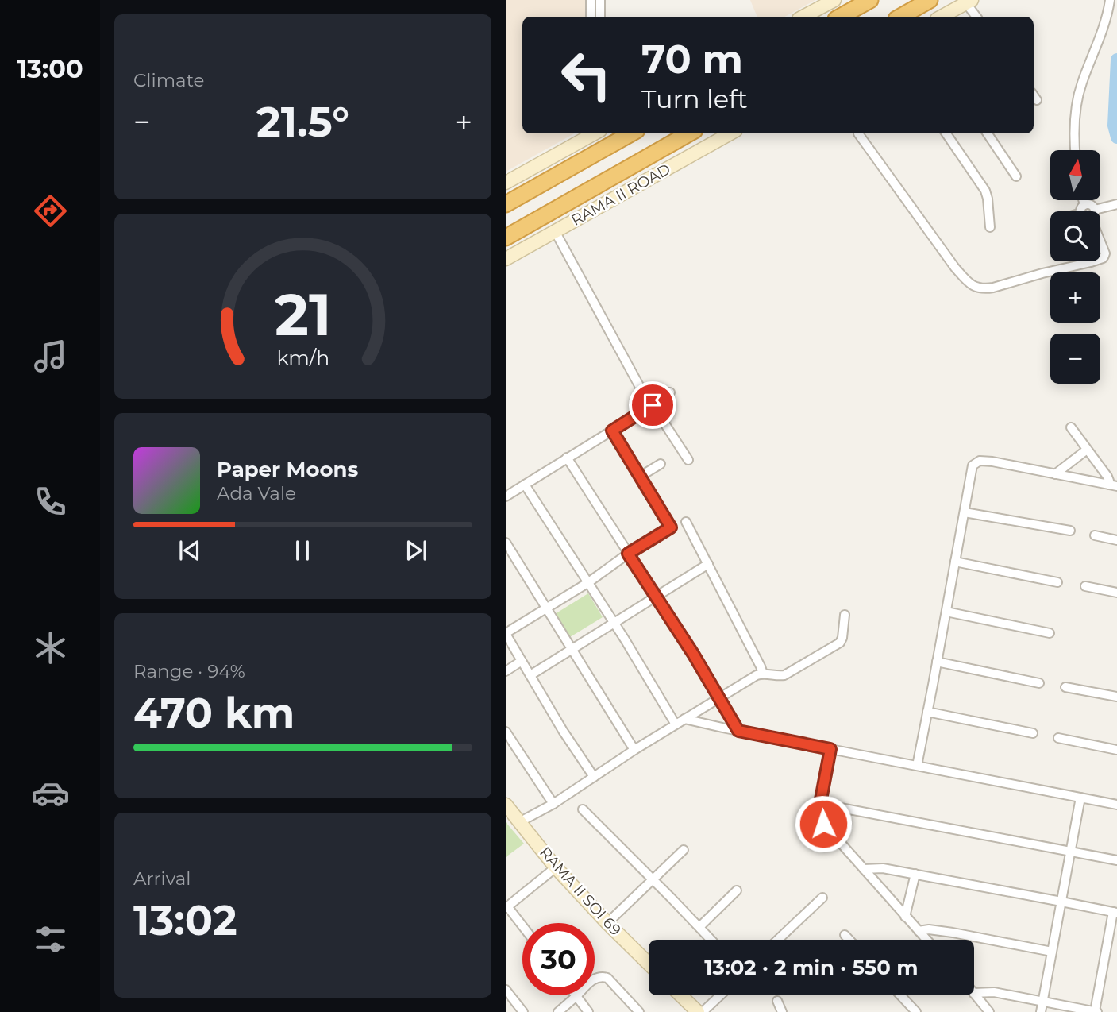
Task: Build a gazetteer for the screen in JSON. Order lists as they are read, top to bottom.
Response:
{
  "streets": {
    "highway": ["RAMA II ROAD"],
    "main road": ["RAMA II SOI 69"]
  },
  "north": "top",
  "page": {
    "tabs": "13:00",
    "tile": [
      "Climate",
      ["Range · 94%", "470 km"],
      ["Arrival", "13:02"]
    ],
    "turn": ["70 m", "Turn left"],
    "heat": ["−", "21.5°", "+"],
    "map_buttons": ["+", "−"],
    "song": ["Paper Moons", "Ada Vale"],
    "limit": "30",
    "trip": "13:02 · 2 min · 550 m",
    "gauge": ["21", "km/h"]
  }
}
